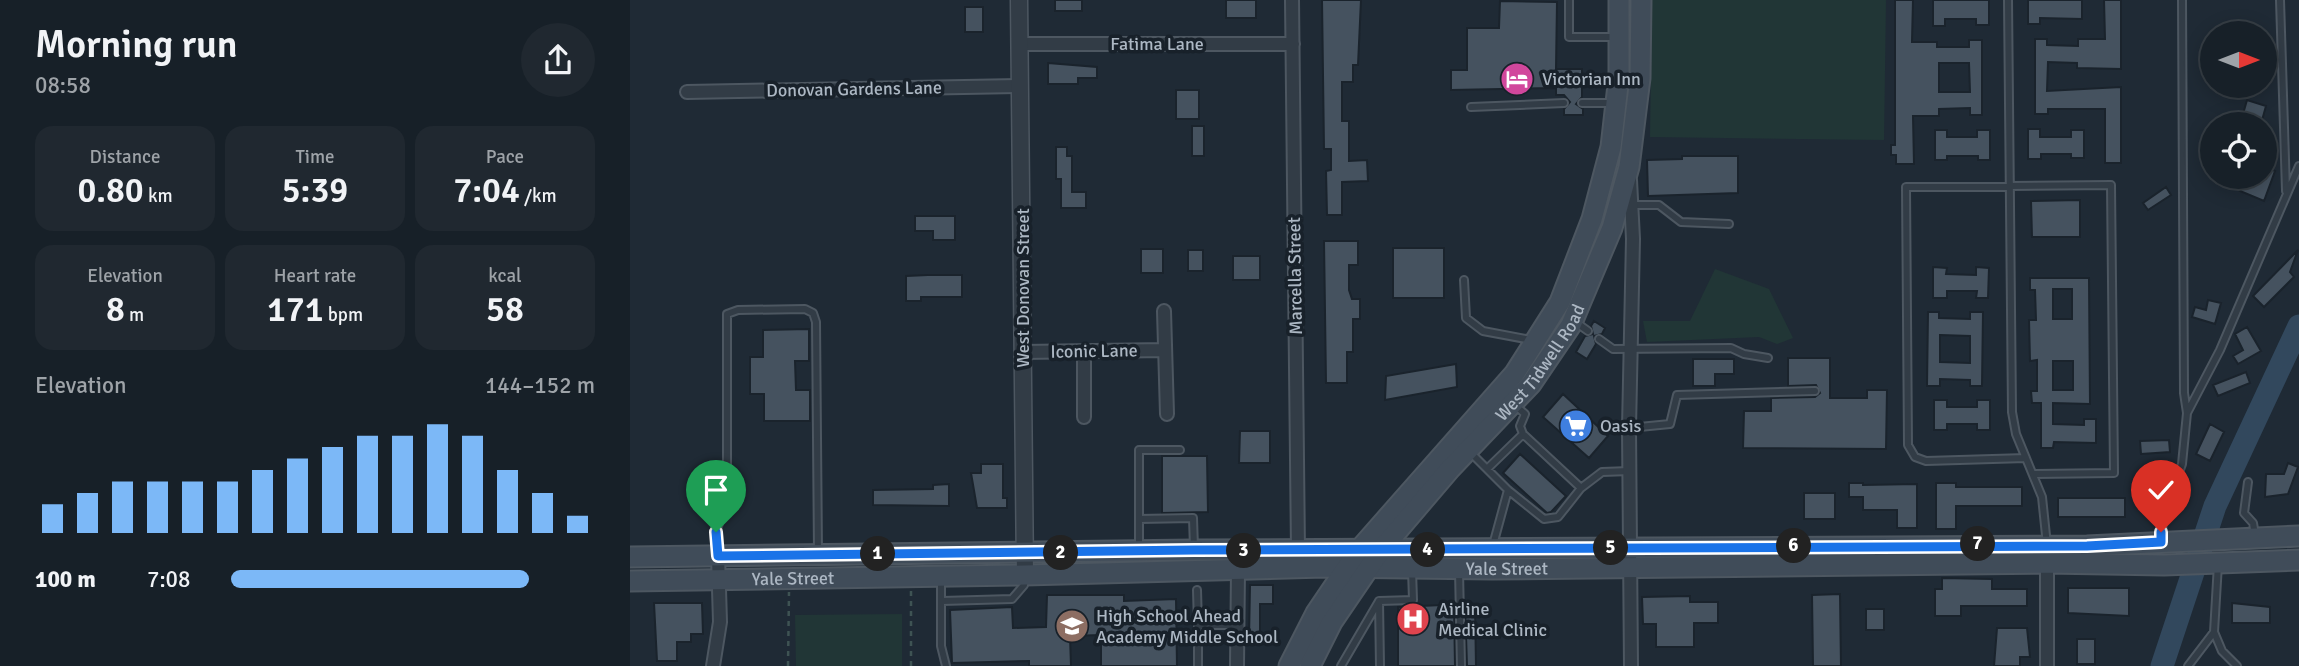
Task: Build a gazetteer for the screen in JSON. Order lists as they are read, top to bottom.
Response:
{
  "streets": {
    "main road": ["West Tidwell Road", "Yale Street"],
    "street": [
      "Fatima Lane",
      "Donovan Gardens Lane",
      "Marcella Street",
      "West Donovan Street",
      "Iconic Lane"
    ]
  },
  "crossings": [
    ["Fatima Lane", "Marcella Street"],
    ["Fatima Lane", "West Donovan Street"],
    ["Donovan Gardens Lane", "West Donovan Street"],
    ["Marcella Street", "Yale Street"],
    ["West Donovan Street", "Iconic Lane"],
    ["West Donovan Street", "Yale Street"],
    ["West Tidwell Road", "Yale Street"]
  ],
  "places": {
    "hotel": ["Victorian Inn"],
    "supermarket": ["Oasis"],
    "hospital": ["Airline Medical Clinic"],
    "school or university": ["High School Ahead Academy Middle School"]
  },
  "north": "right",
  "page": {
    "heading": ["Morning run", "08:58"],
    "stats": [
      ["Distance", "0.80 km"],
      ["Time", "5:39"],
      ["Pace", "7:04 /km"],
      ["Elevation", "8 m"],
      ["Heart rate", "171 bpm"],
      ["kcal", "58"]
    ],
    "chart": ["Elevation", "144–152 m"],
    "pins": [
      "7",
      "6",
      "5",
      "4",
      "3",
      "2",
      "1"
    ],
    "list": [
      {
        "name": "100 m",
        "note": "7:08"
      }
    ]
  }
}
